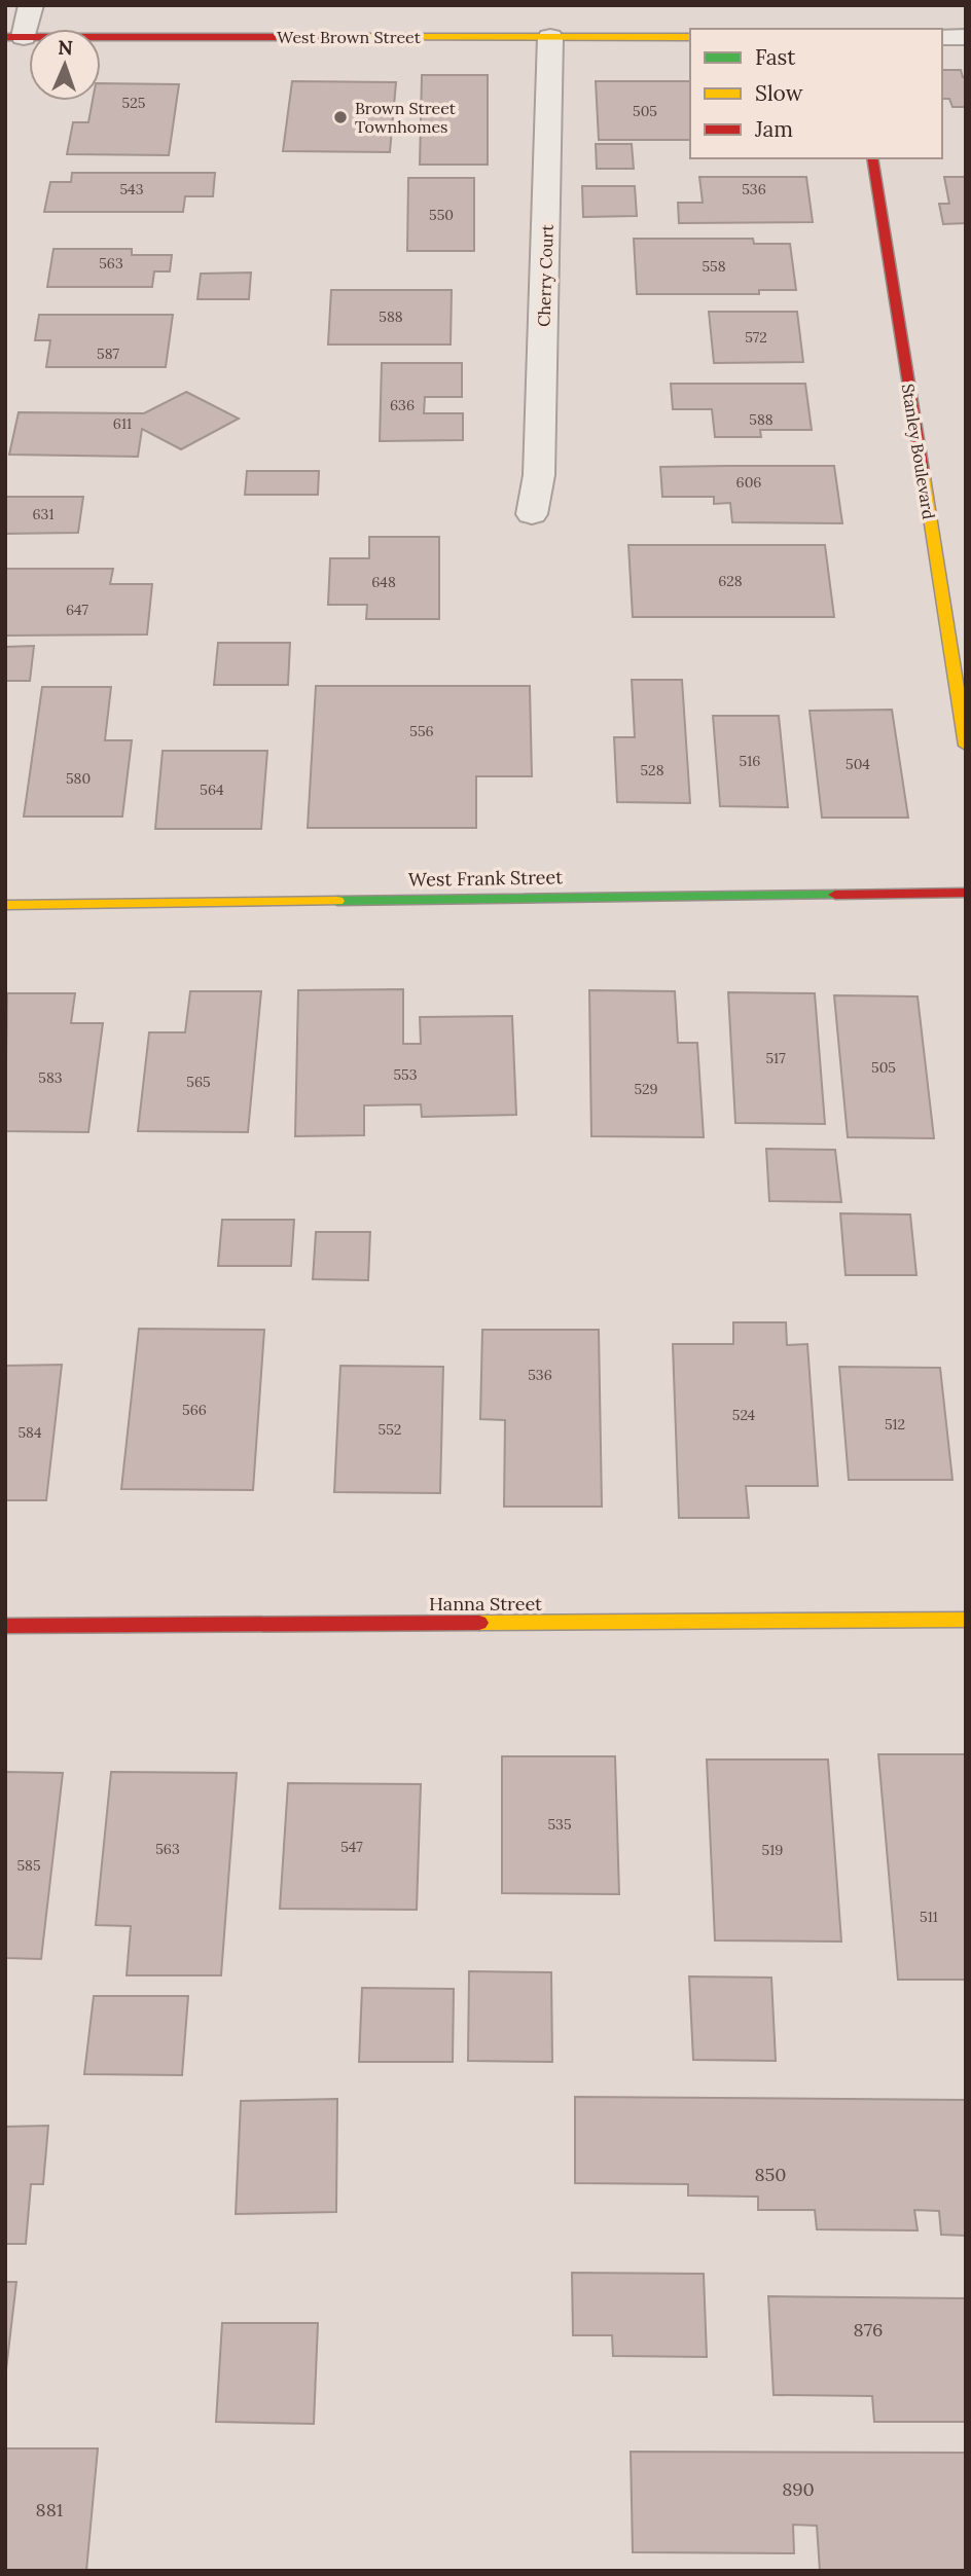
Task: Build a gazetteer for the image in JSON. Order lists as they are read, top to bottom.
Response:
{
  "streets": {
    "street": [
      "West Brown Street",
      "Cherry Court",
      "Stanley Boulevard",
      "West Frank Street",
      "Hanna Street"
    ]
  },
  "crossings": [
    ["West Brown Street", "Cherry Court"]
  ],
  "places": ["Brown Street Townhomes"],
  "house_numbers": [
    "525",
    "505",
    "543",
    "536",
    "550",
    "563",
    "558",
    "588",
    "572",
    "587",
    "636",
    "588",
    "611",
    "606",
    "631",
    "628",
    "648",
    "647",
    "556",
    "516",
    "504",
    "528",
    "580",
    "564",
    "517",
    "505",
    "553",
    "583",
    "565",
    "529",
    "536",
    "566",
    "524",
    "512",
    "552",
    "584",
    "535",
    "547",
    "563",
    "519",
    "585",
    "511",
    "850",
    "876",
    "890",
    "881"
  ],
  "legend": ["Fast", "Slow", "Jam"],
  "north": "top"
}
